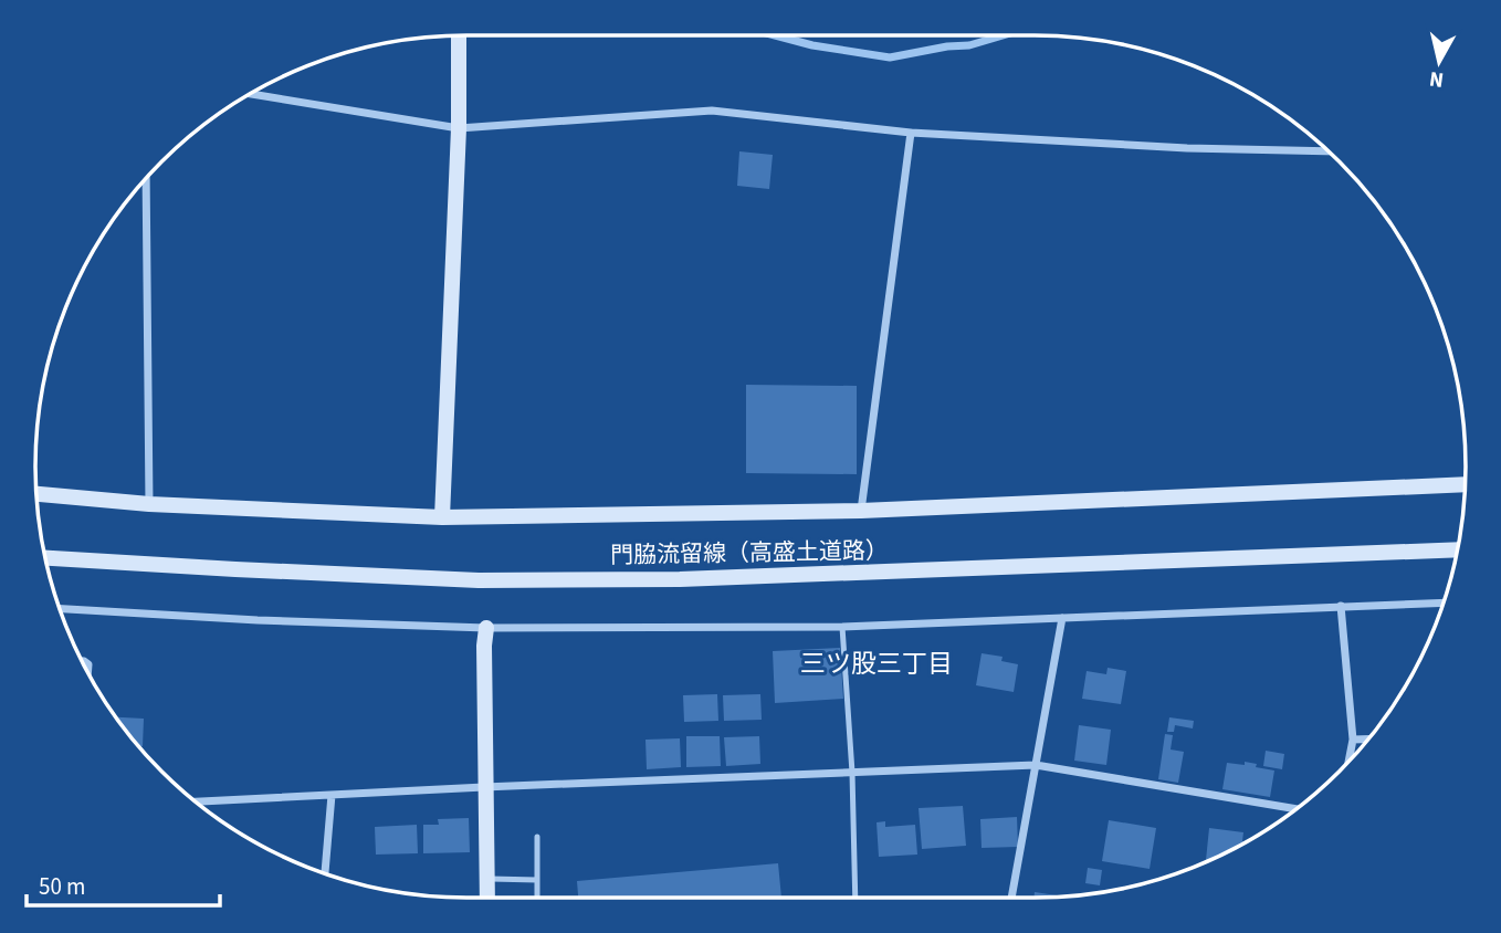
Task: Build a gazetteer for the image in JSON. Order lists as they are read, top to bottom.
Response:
{
  "streets": {
    "street": ["門脇流留線（高盛土道路）"]
  },
  "districts": ["三ツ股三丁目"],
  "scale_bar": "50 m",
  "north": "bottom"
}
